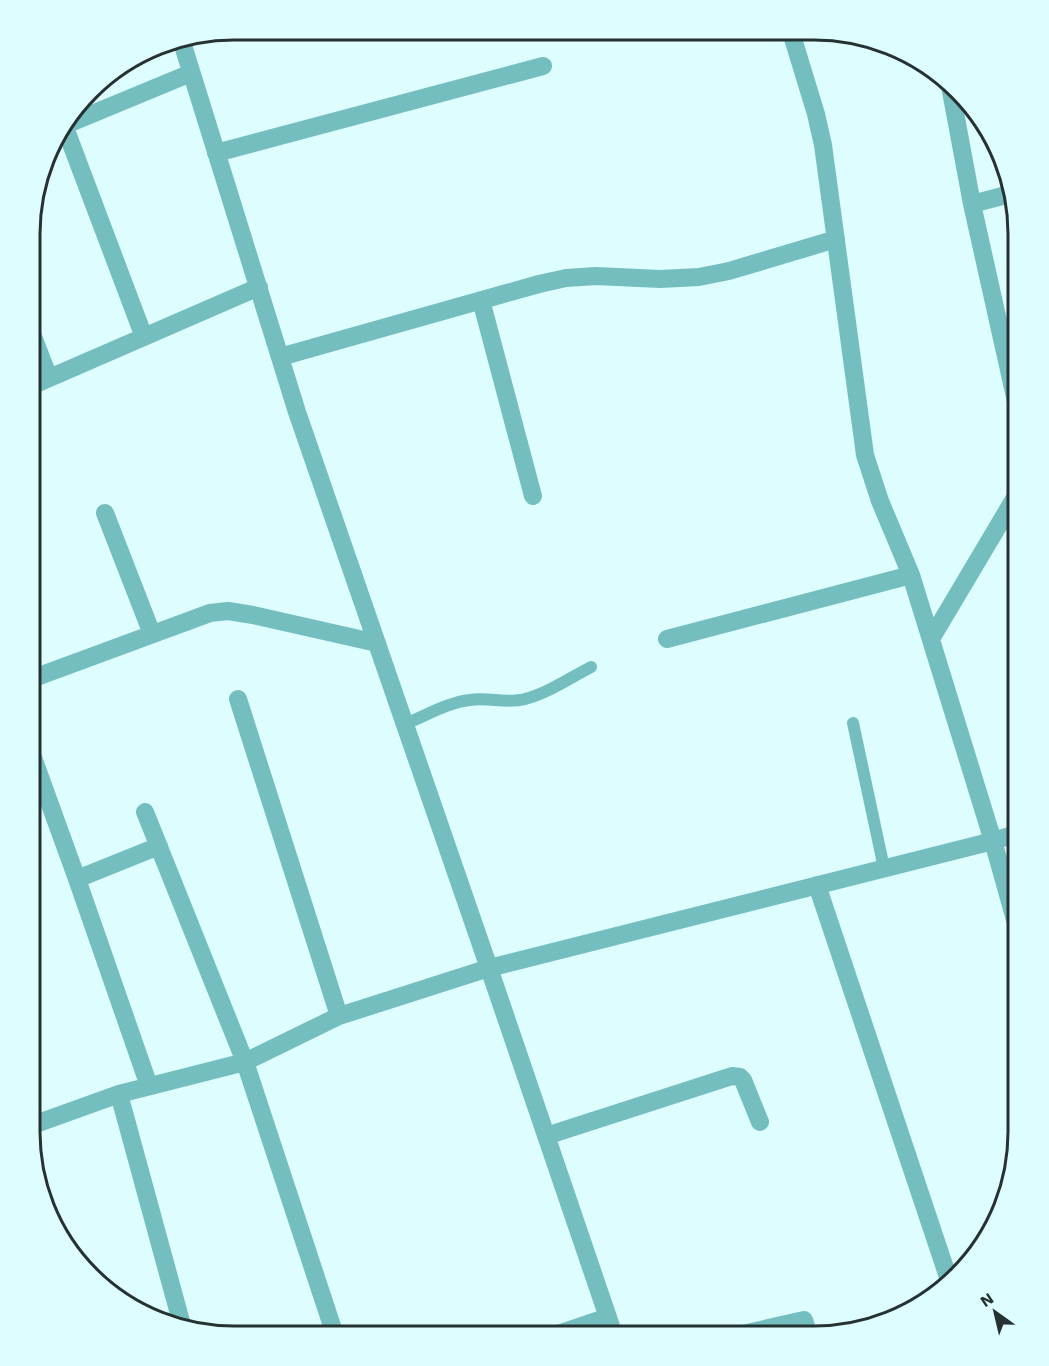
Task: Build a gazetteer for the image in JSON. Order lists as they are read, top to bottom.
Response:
{
  "north": "top left"
}
